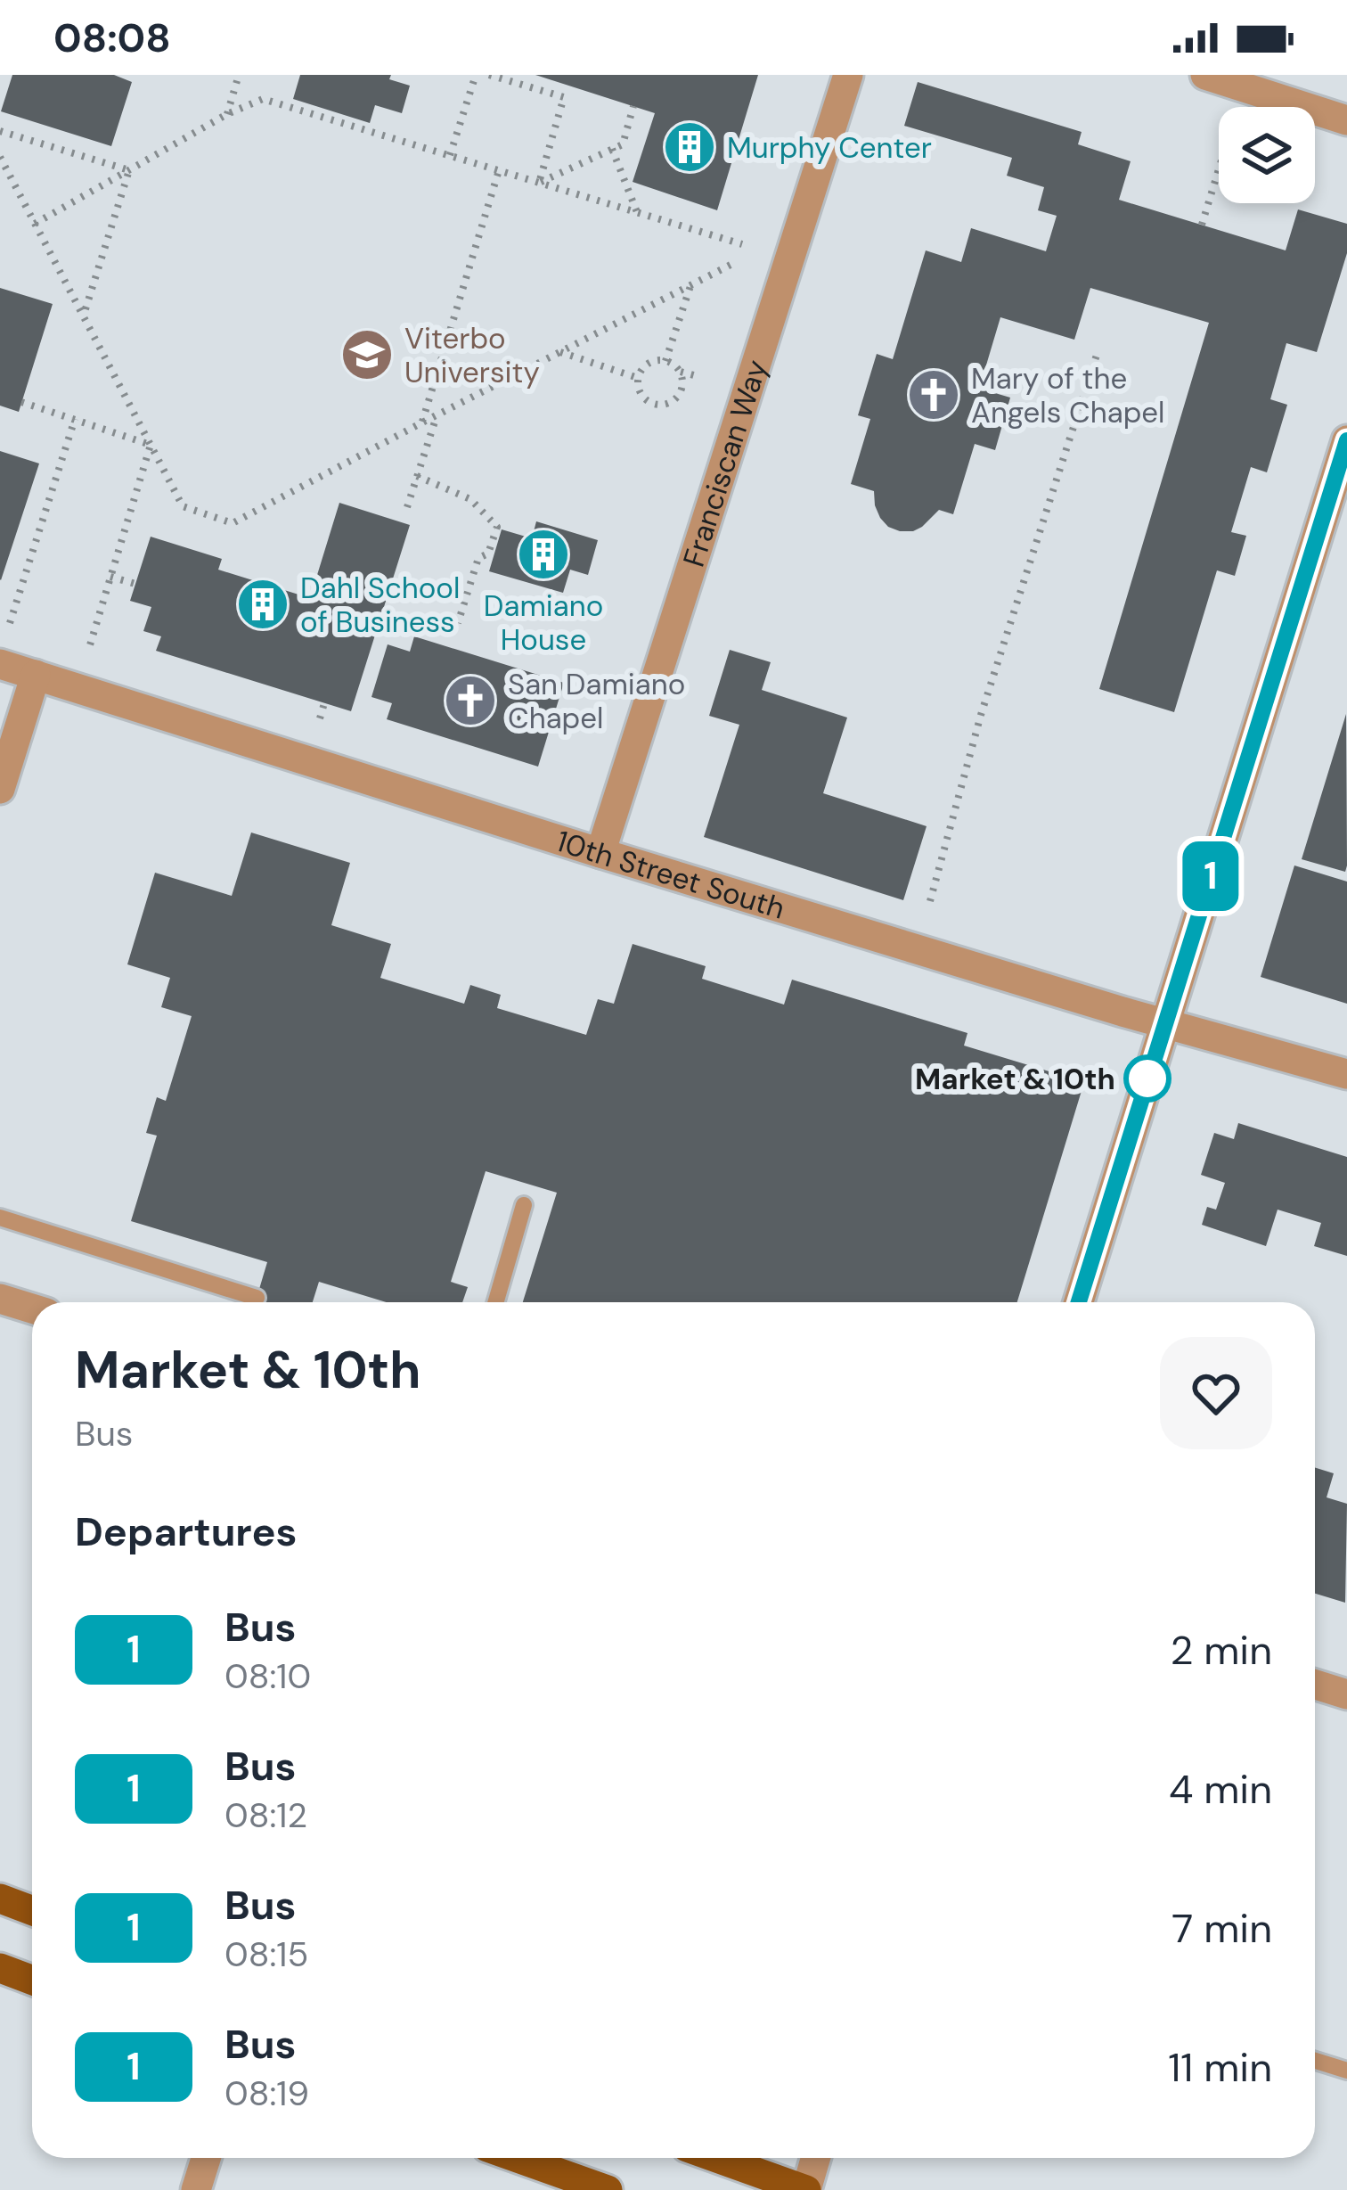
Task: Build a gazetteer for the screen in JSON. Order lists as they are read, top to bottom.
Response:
{
  "streets": {
    "street": ["Franciscan Way", "10th Street South"]
  },
  "crossings": [
    ["Franciscan Way", "10th Street South"]
  ],
  "places": {
    "building": ["Murphy Center", "Damiano House", "Dahl School of Business"],
    "school or university": ["Viterbo University"],
    "church": ["Mary of the Angels Chapel", "San Damiano Chapel"],
    "other": ["Market & 10th"]
  },
  "lines": ["bus line 1"],
  "page": {
    "status": "08:08",
    "on_map": "1",
    "heading": [
      ["Market & 10th", "Bus"],
      "Departures"
    ],
    "list": [
      {
        "mark": "1",
        "name": "Bus",
        "note": "08:10",
        "value": "2 min"
      },
      {
        "mark": "1",
        "name": "Bus",
        "note": "08:12",
        "value": "4 min"
      },
      {
        "mark": "1",
        "name": "Bus",
        "note": "08:15",
        "value": "7 min"
      },
      {
        "mark": "1",
        "name": "Bus",
        "note": "08:19",
        "value": "11 min"
      }
    ]
  }
}
